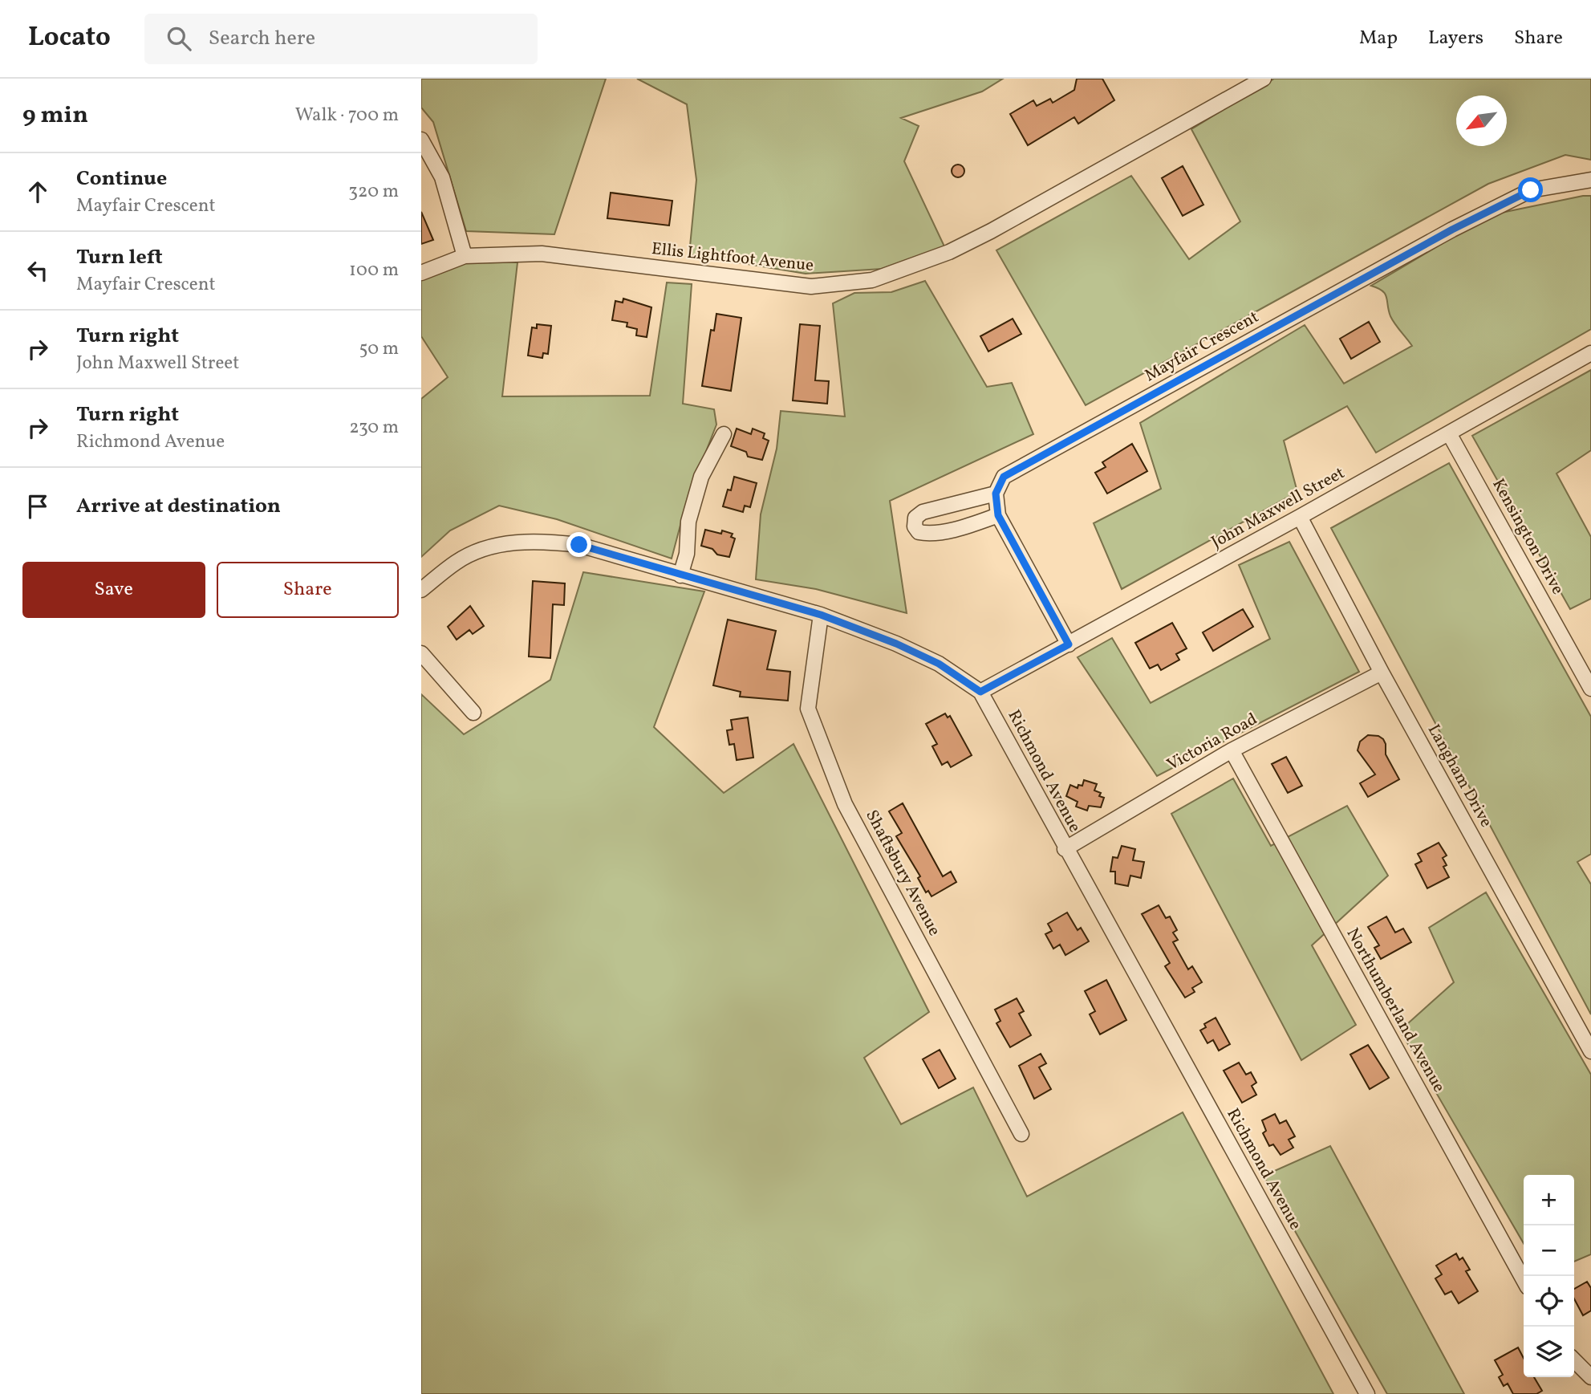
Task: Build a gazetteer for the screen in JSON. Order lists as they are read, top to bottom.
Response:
{
  "streets": {
    "street": [
      "Ellis Lightfoot Avenue",
      "Mayfair Crescent",
      "John Maxwell Street",
      "Kensington Drive",
      "Victoria Road",
      "Richmond Avenue",
      "Langham Drive",
      "Shaftsbury Avenue",
      "Northumberland Avenue"
    ]
  },
  "crossings": [
    ["John Maxwell Street", "Kensington Drive"],
    ["John Maxwell Street", "Richmond Avenue"],
    ["John Maxwell Street", "Langham Drive"],
    ["Victoria Road", "Richmond Avenue"],
    ["Victoria Road", "Langham Drive"],
    ["Victoria Road", "Northumberland Avenue"],
    ["Richmond Avenue", "Shaftsbury Avenue"]
  ],
  "north": "bottom left",
  "page": {
    "header": "Locato",
    "search": "Search here",
    "nav": ["Map", "Layers", "Share"],
    "heading": ["9 min", "Walk · 700 m"],
    "list": [
      ["Continue", "Mayfair Crescent", "320 m"],
      ["Turn left", "Mayfair Crescent", "100 m"],
      ["Turn right", "John Maxwell Street", "50 m"],
      ["Turn right", "Richmond Avenue", "230 m"],
      "Arrive at destination"
    ],
    "buttons": ["Save", "Share"],
    "map_buttons": ["+", "−"]
  }
}
